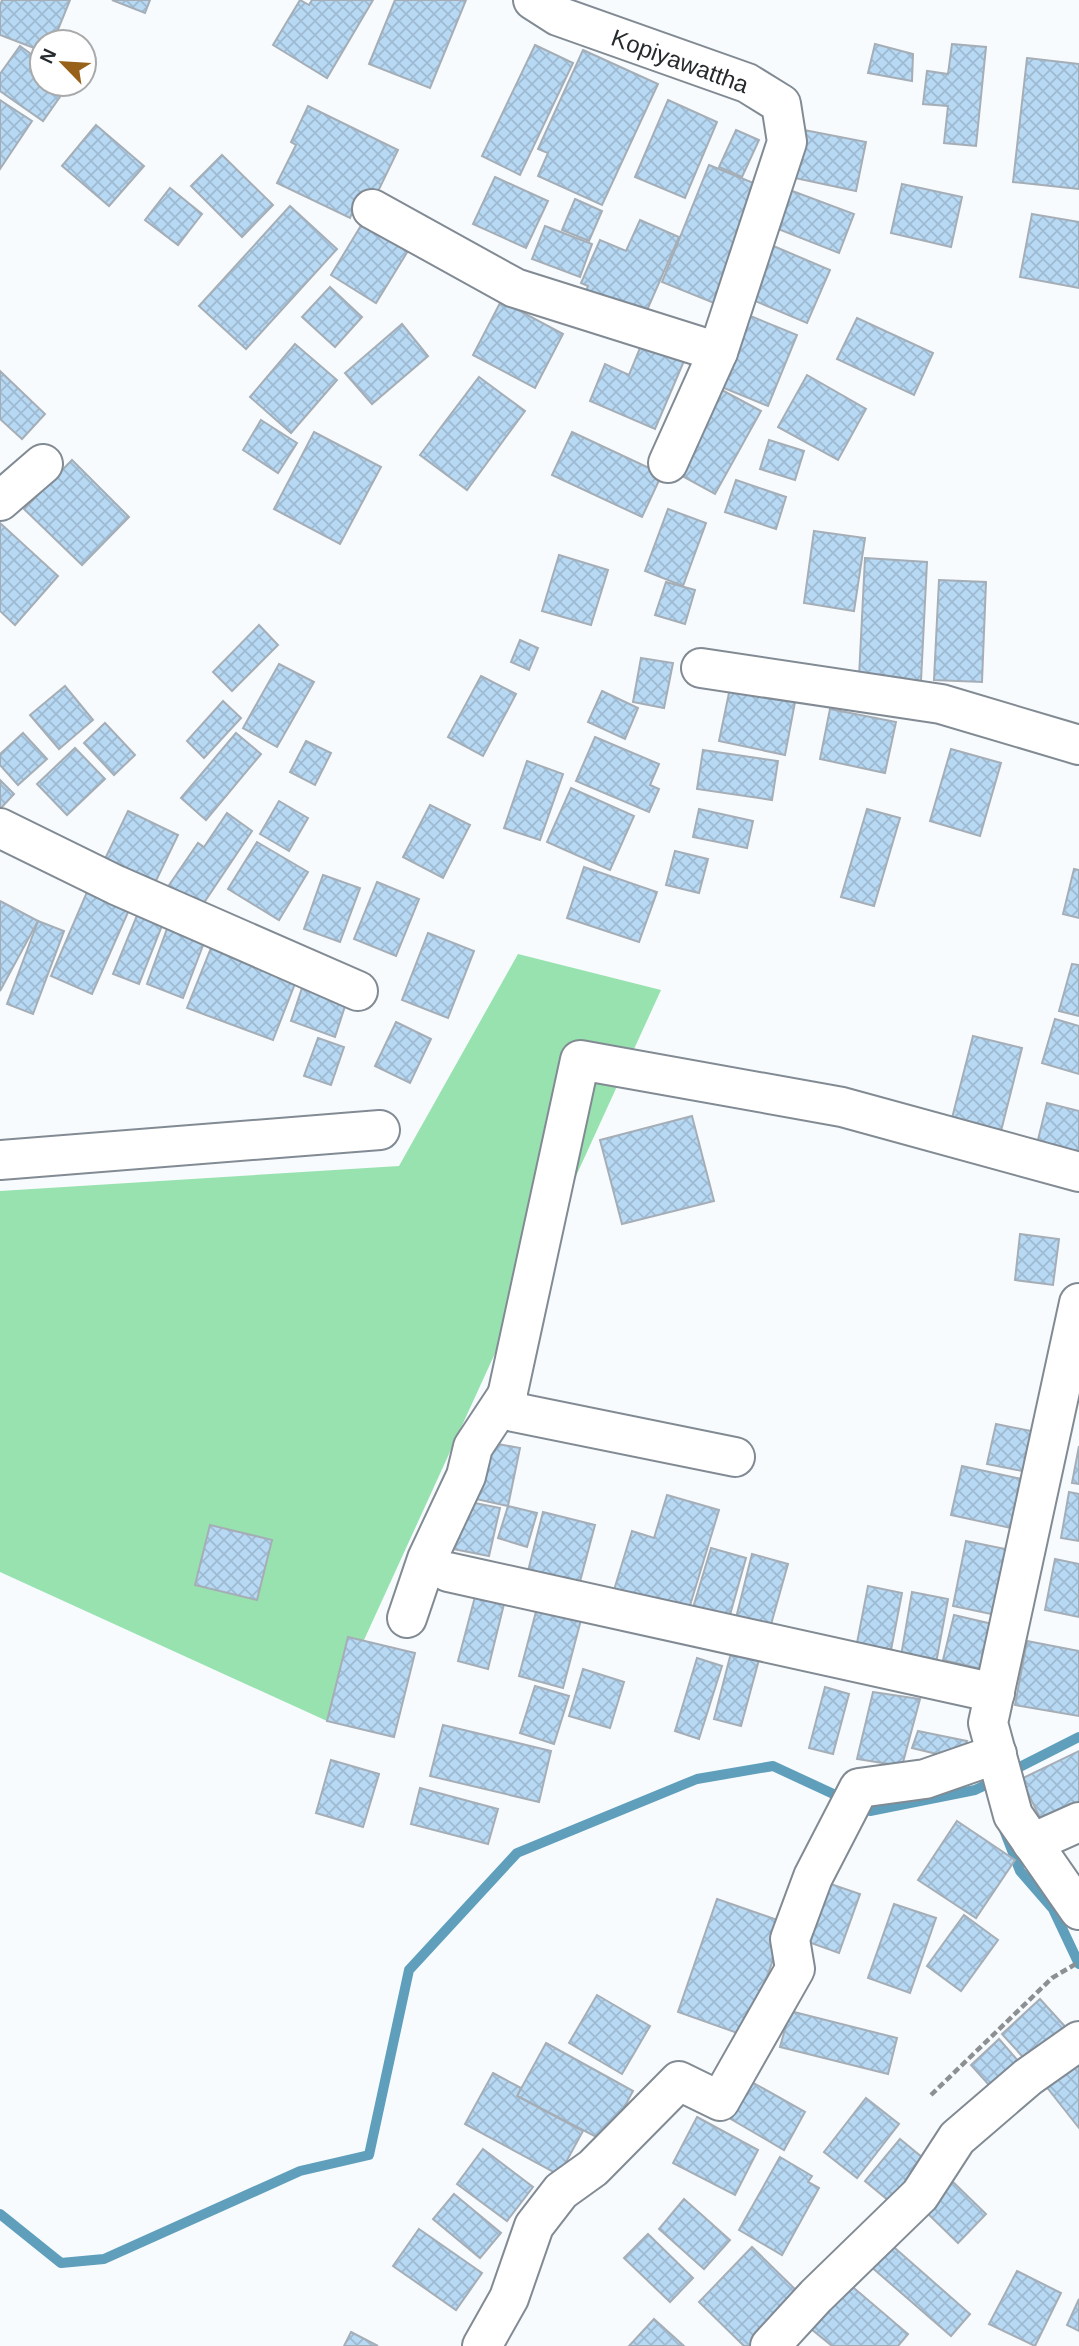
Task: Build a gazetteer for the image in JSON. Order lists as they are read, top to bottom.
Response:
{
  "streets": {
    "street": ["Kopiyawattha"]
  },
  "north": "top left"
}
